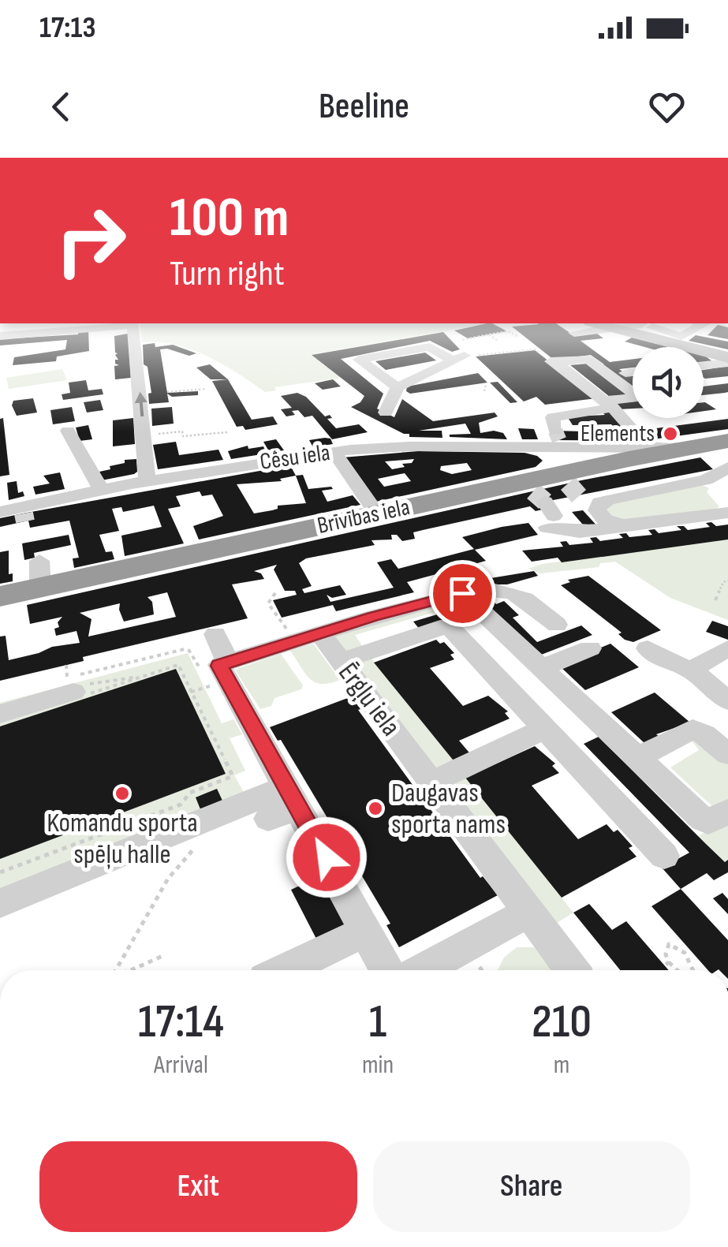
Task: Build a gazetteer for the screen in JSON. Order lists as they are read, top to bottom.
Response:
{
  "streets": {
    "highway": ["Brīvības iela"],
    "street": ["Cēsu iela", "Ērgļu iela"]
  },
  "crossings": [
    ["Cēsu iela", "Brīvības iela"]
  ],
  "places": ["Elements", "Komandu sporta spēļu halle", "Daugavas sporta nams"],
  "page": {
    "status": "17:13",
    "header": "Beeline",
    "turn": ["100 m", "Turn right"],
    "eta": [
      "17:14",
      "Arrival",
      "1",
      "min",
      "210",
      "m"
    ],
    "buttons": ["Exit", "Share"]
  }
}
